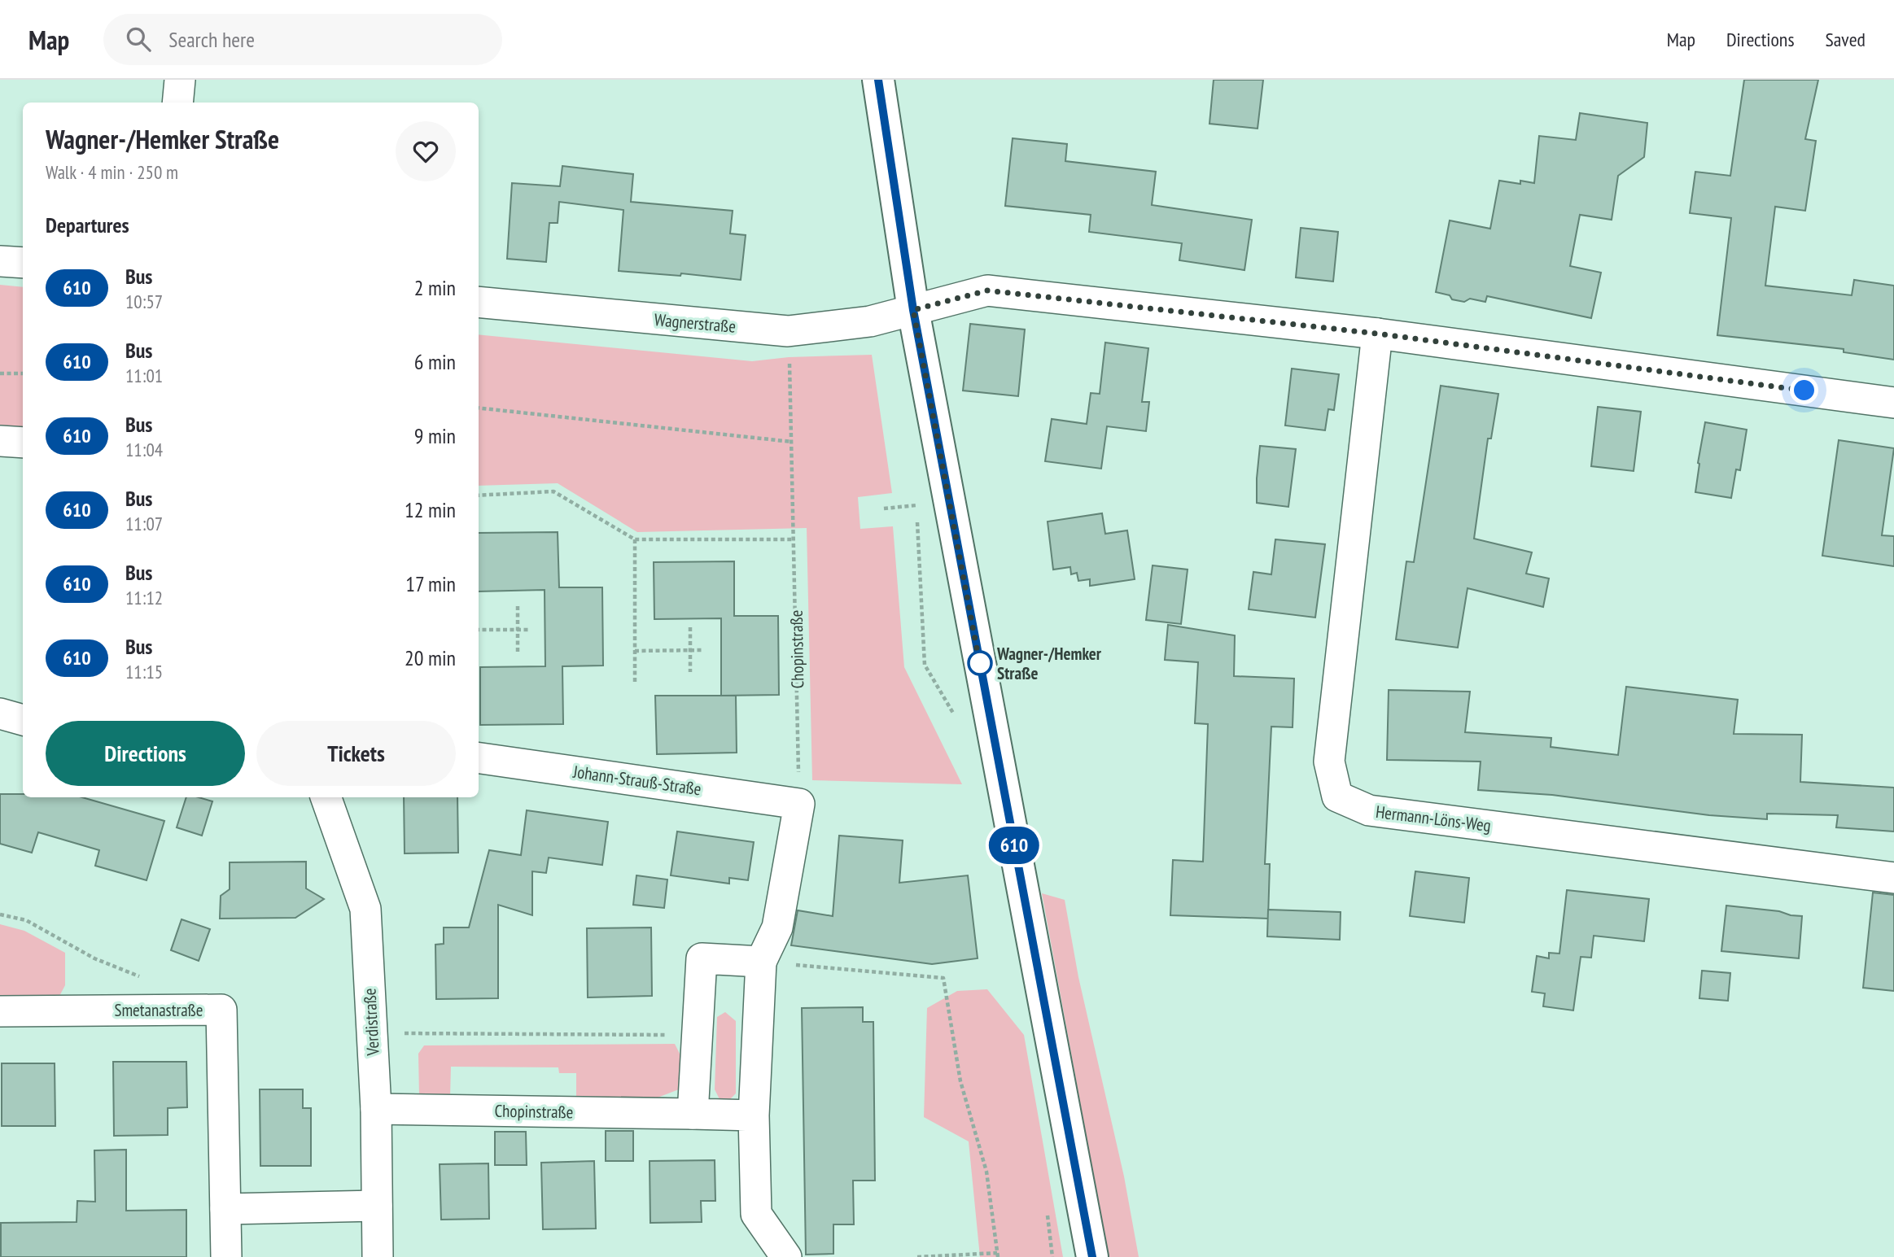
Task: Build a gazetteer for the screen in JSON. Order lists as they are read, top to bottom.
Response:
{
  "streets": {
    "street": [
      "Wagnerstraße",
      "Chopinstraße",
      "Johann-Strauß-Straße",
      "Hermann-Löns-Weg",
      "Smetanastraße",
      "Verdistraße"
    ]
  },
  "crossings": [
    ["Wagnerstraße", "Chopinstraße"],
    ["Wagnerstraße", "Hermann-Löns-Weg"],
    ["Chopinstraße", "Johann-Strauß-Straße"],
    ["Chopinstraße", "Verdistraße"]
  ],
  "places": ["Wagner-/Hemker Straße"],
  "lines": ["bus line 610"],
  "page": {
    "header": "Map",
    "search": "Search here",
    "nav": ["Map", "Directions", "Saved"],
    "on_map": "610",
    "heading": [
      ["Wagner-/Hemker Straße", "Walk · 4 min · 250 m"],
      "Departures"
    ],
    "list": [
      {
        "mark": "610",
        "name": "Bus",
        "note": "10:57",
        "value": "2 min"
      },
      {
        "mark": "610",
        "name": "Bus",
        "note": "11:01",
        "value": "6 min"
      },
      {
        "mark": "610",
        "name": "Bus",
        "note": "11:04",
        "value": "9 min"
      },
      {
        "mark": "610",
        "name": "Bus",
        "note": "11:07",
        "value": "12 min"
      },
      {
        "mark": "610",
        "name": "Bus",
        "note": "11:12",
        "value": "17 min"
      },
      {
        "mark": "610",
        "name": "Bus",
        "note": "11:15",
        "value": "20 min"
      }
    ],
    "buttons": ["Directions", "Tickets"]
  }
}
